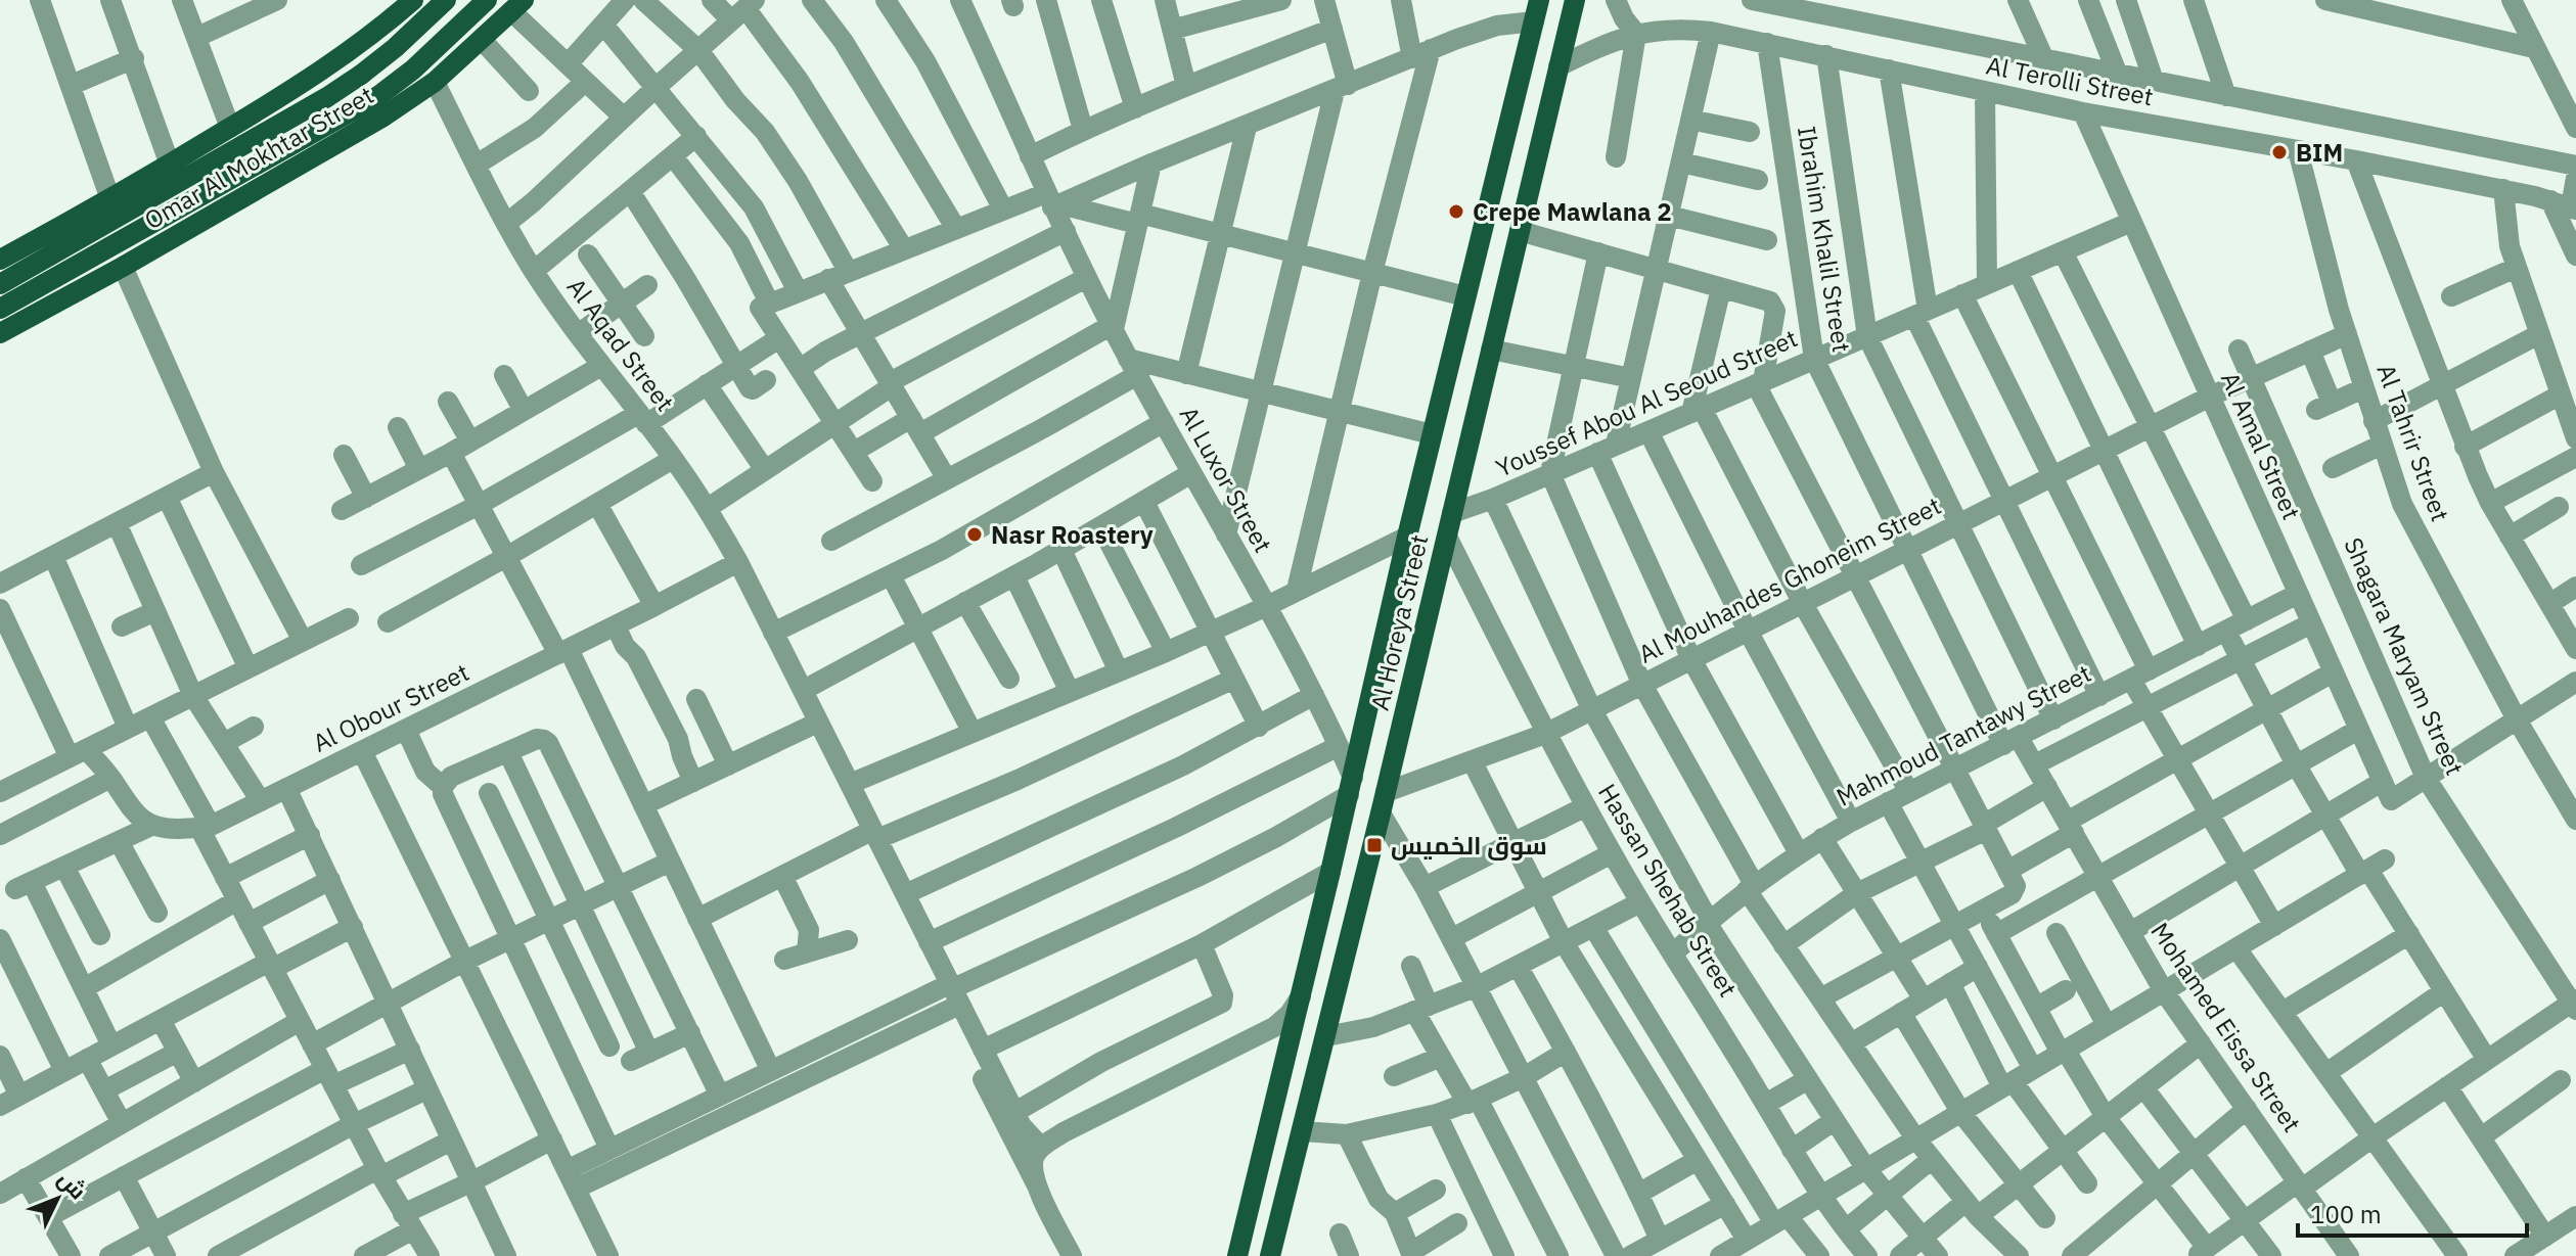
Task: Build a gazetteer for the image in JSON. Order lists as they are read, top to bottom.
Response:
{
  "streets": {
    "main road": ["Omar Al Mokhtar Street", "Al Horeya Street"],
    "street": [
      "Al Terolli Street",
      "Ibrahim Khalil Street",
      "Al Aqad Street",
      "Youssef Abou Al Seoud Street",
      "Al Tahrir Street",
      "Al Amal Street",
      "Al Luxor Street",
      "Al Mouhandes Ghoneim Street",
      "Shagara Maryam Street",
      "Al Obour Street",
      "Mahmoud Tantawy Street",
      "Hassan Shehab Street",
      "Mohamed Eissa Street"
    ]
  },
  "crossings": [
    ["Al Terolli Street", "Ibrahim Khalil Street"],
    ["Al Terolli Street", "Al Tahrir Street"],
    ["Al Terolli Street", "Al Amal Street"],
    ["Al Terolli Street", "Al Horeya Street"],
    ["Omar Al Mokhtar Street", "Al Aqad Street"],
    ["Ibrahim Khalil Street", "Youssef Abou Al Seoud Street"],
    ["Ibrahim Khalil Street", "Al Mouhandes Ghoneim Street"],
    ["Ibrahim Khalil Street", "Mahmoud Tantawy Street"],
    ["Ibrahim Khalil Street", "Mohamed Eissa Street"],
    ["Al Aqad Street", "Al Obour Street"],
    ["Youssef Abou Al Seoud Street", "Al Amal Street"],
    ["Youssef Abou Al Seoud Street", "Al Horeya Street"],
    ["Al Tahrir Street", "Al Mouhandes Ghoneim Street"],
    ["Al Amal Street", "Al Mouhandes Ghoneim Street"],
    ["Al Amal Street", "Mahmoud Tantawy Street"],
    ["Al Luxor Street", "Al Horeya Street"],
    ["Al Mouhandes Ghoneim Street", "Al Horeya Street"],
    ["Al Mouhandes Ghoneim Street", "Shagara Maryam Street"],
    ["Al Mouhandes Ghoneim Street", "Hassan Shehab Street"],
    ["Al Horeya Street", "Hassan Shehab Street"],
    ["Mahmoud Tantawy Street", "Hassan Shehab Street"],
    ["Mahmoud Tantawy Street", "Mohamed Eissa Street"]
  ],
  "places": {
    "other": ["BIM", "Crepe Mawlana 2", "Nasr Roastery"],
    "transit": ["سوق الخميس"]
  },
  "scale_bar": "100 m",
  "north": "top right"
}
